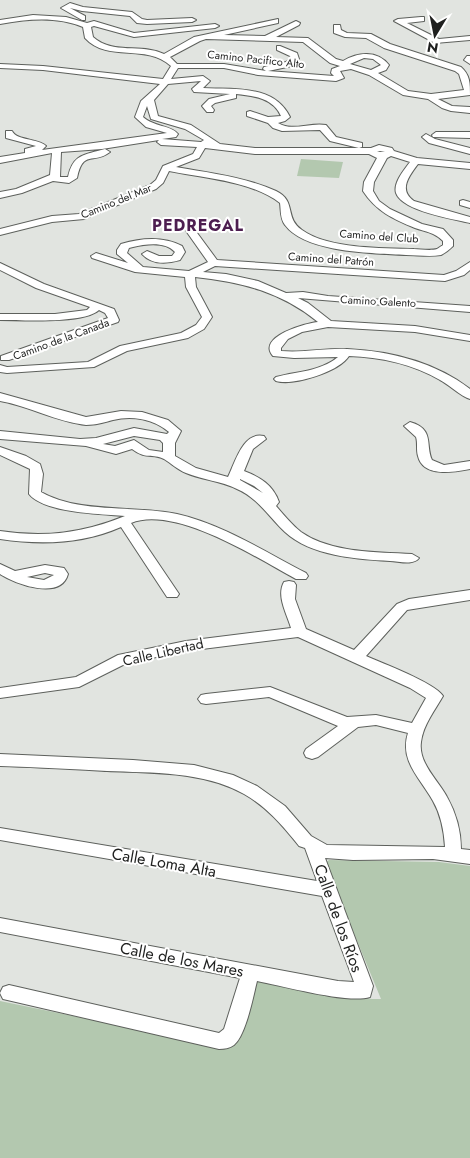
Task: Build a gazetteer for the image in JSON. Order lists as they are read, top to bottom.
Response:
{
  "streets": {
    "street": [
      "Camino Pacifico Alto",
      "Camino del Mar",
      "Camino del Club",
      "Camino del Patrón",
      "Camino Galento",
      "Camino de la Canada",
      "Calle Libertad",
      "Calle Loma Alta",
      "Calle de los Ríos",
      "Calle de los Mares"
    ]
  },
  "crossings": [
    ["Camino del Mar", "Camino del Club"],
    ["Calle Loma Alta", "Calle de los Ríos"],
    ["Calle de los Ríos", "Calle de los Mares"]
  ],
  "districts": ["PEDREGAL"],
  "north": "bottom"
}
